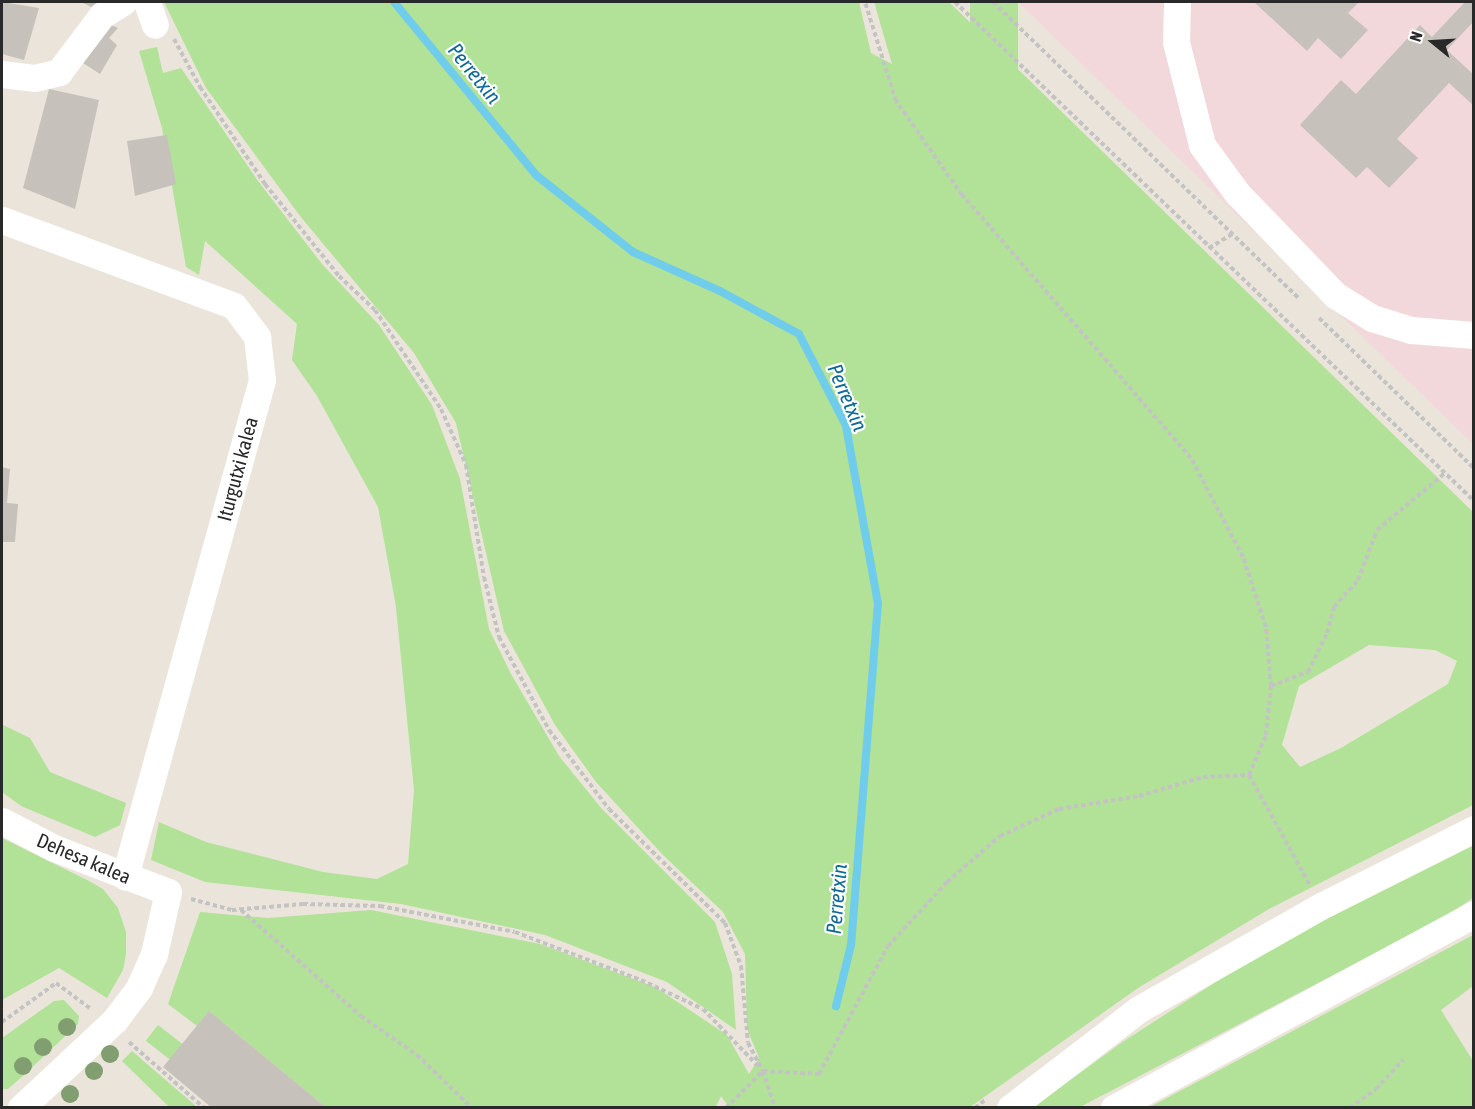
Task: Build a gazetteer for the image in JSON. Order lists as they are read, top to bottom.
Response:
{
  "streets": {
    "street": ["Iturgutxi kalea", "Dehesa kalea"]
  },
  "crossings": [
    ["Iturgutxi kalea", "Dehesa kalea"]
  ],
  "water": ["Perretxin"],
  "north": "left"
}
